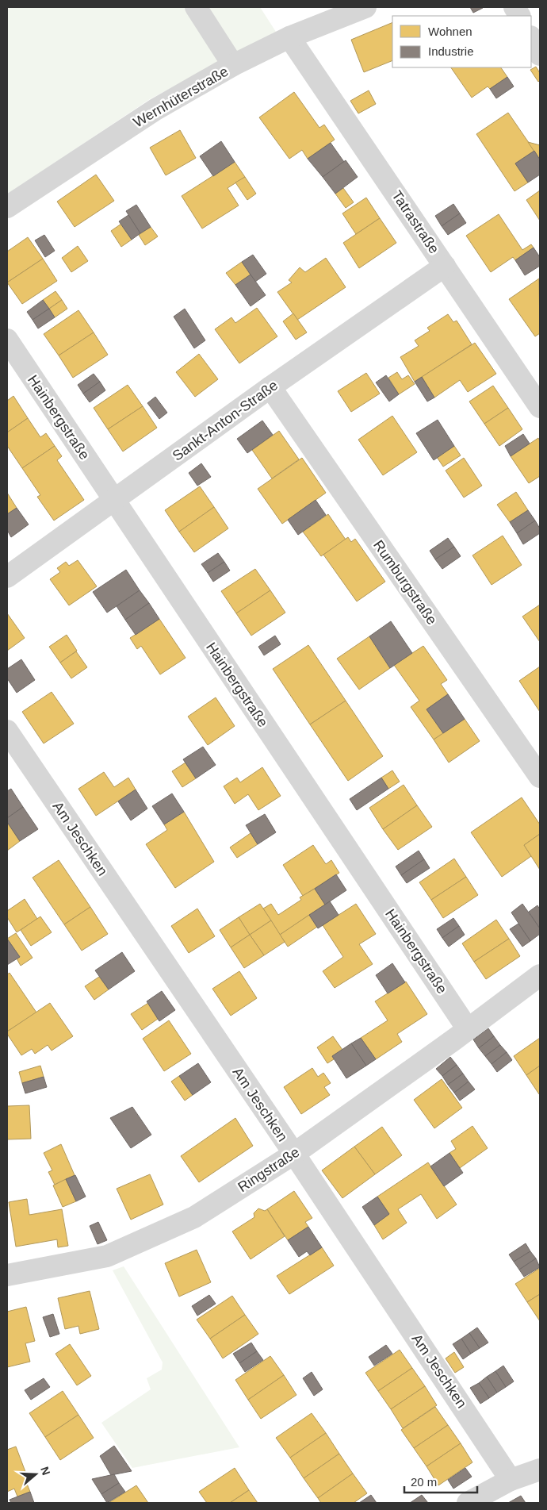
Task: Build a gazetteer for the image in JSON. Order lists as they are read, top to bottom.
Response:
{
  "streets": {
    "street": [
      "Wernhüterstraße",
      "Tatrastraße",
      "Hainbergstraße",
      "Sankt-Anton-Straße",
      "Rumburgstraße",
      "Am Jeschken",
      "Ringstraße"
    ]
  },
  "crossings": [
    ["Wernhüterstraße", "Tatrastraße"],
    ["Tatrastraße", "Sankt-Anton-Straße"],
    ["Hainbergstraße", "Sankt-Anton-Straße"],
    ["Hainbergstraße", "Ringstraße"],
    ["Sankt-Anton-Straße", "Rumburgstraße"],
    ["Am Jeschken", "Ringstraße"]
  ],
  "legend": ["Wohnen", "Industrie"],
  "scale_bar": "20 m",
  "north": "right"
}
